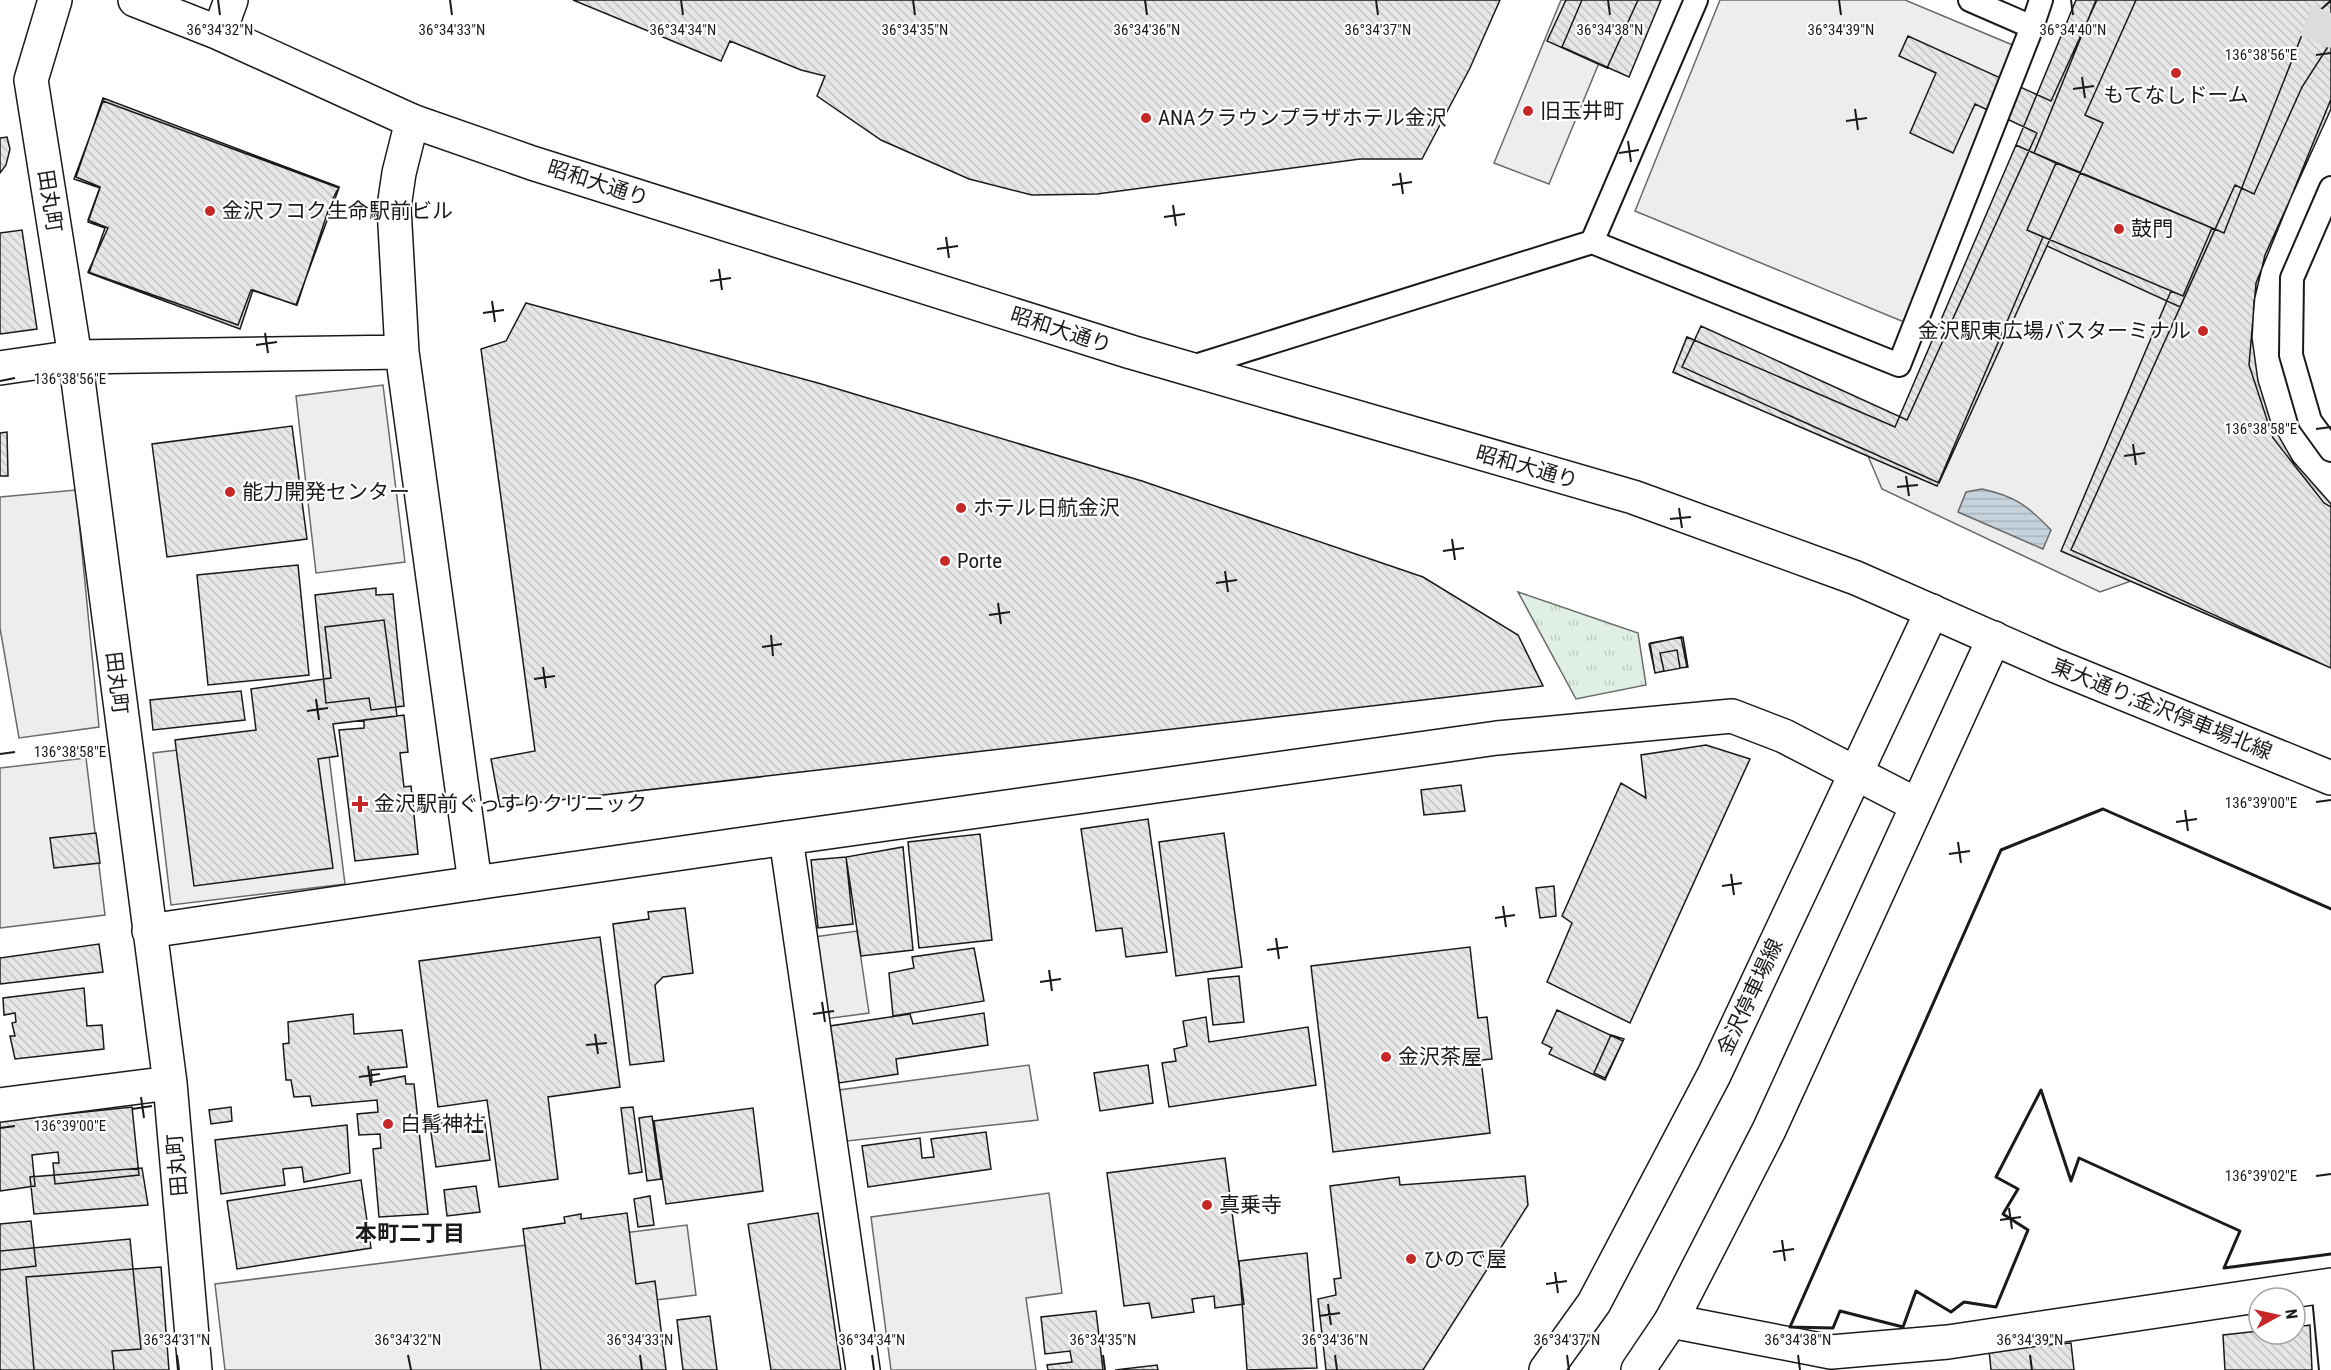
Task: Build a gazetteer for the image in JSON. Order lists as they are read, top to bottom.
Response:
{
  "streets": {
    "street": [
      "昭和大通り",
      "田丸町",
      "東大通り;金沢停車場北線",
      "金沢停車場線"
    ]
  },
  "crossings": [
    ["昭和大通り", "東大通り;金沢停車場北線"],
    ["昭和大通り", "金沢停車場線"]
  ],
  "districts": ["本町二丁目"],
  "places": {
    "other": [
      "もてなしドーム",
      "旧玉井町",
      "ANAクラウンプラザホテル金沢",
      "金沢フコク生命駅前ビル",
      "鼓門",
      "金沢駅東広場バスターミナル",
      "能力開発センター",
      "ホテル日航金沢",
      "Porte",
      "金沢茶屋",
      "白髯神社",
      "真乗寺",
      "ひので屋"
    ],
    "health": ["金沢駅前ぐっすりクリニック"]
  },
  "north": "right",
  "coordinates": [
    "36°34'32\"N",
    "36°34'33\"N",
    "36°34'34\"N",
    "36°34'35\"N",
    "36°34'36\"N",
    "36°34'37\"N",
    "36°34'38\"N",
    "36°34'39\"N",
    "36°34'40\"N",
    "136°38'56\"E",
    "136°38'58\"E",
    "136°39'00\"E",
    "136°39'02\"E",
    "36°34'31\"N"
  ]
}
